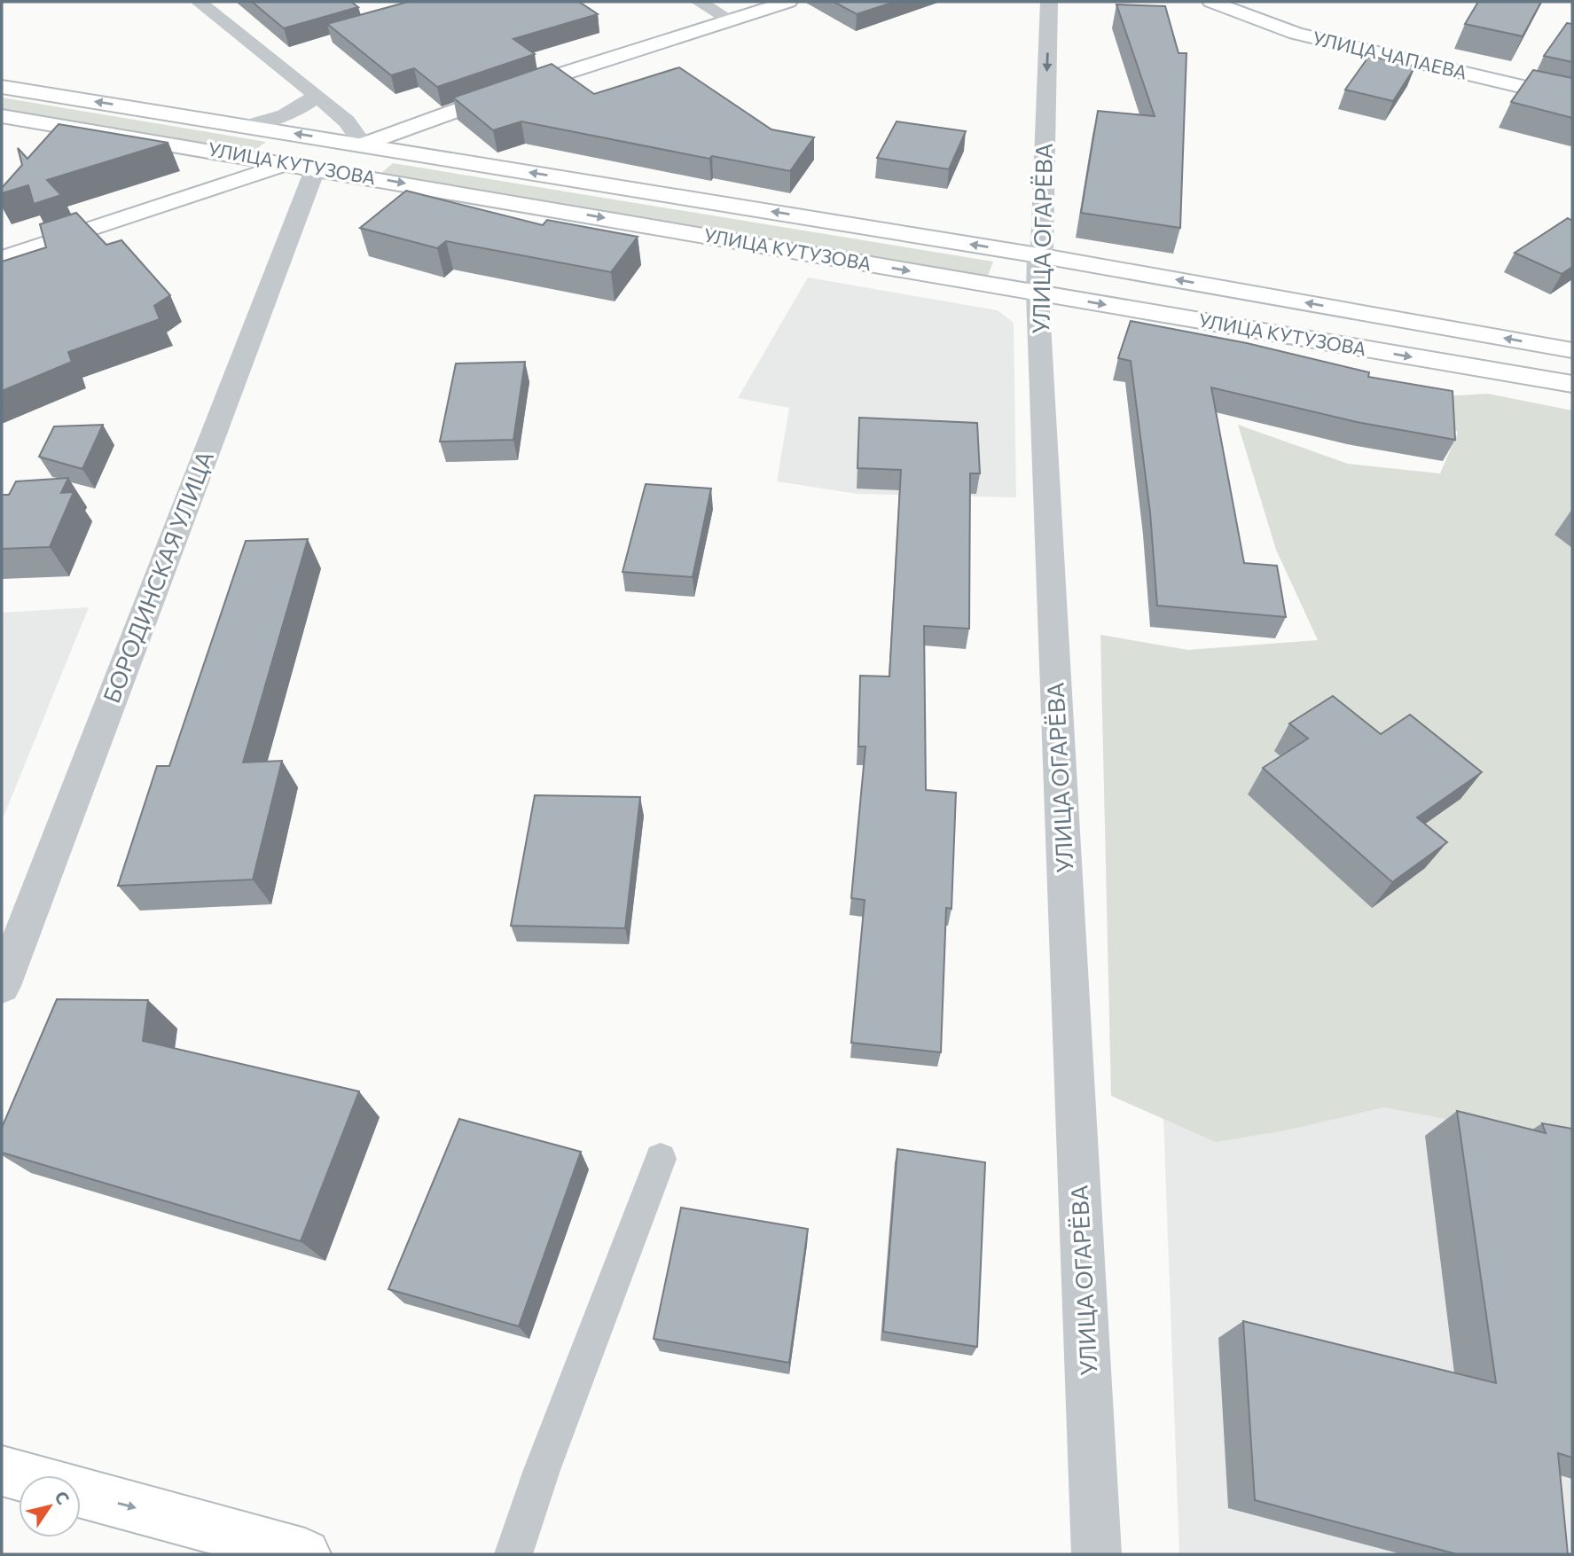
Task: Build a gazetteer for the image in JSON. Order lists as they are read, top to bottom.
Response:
{
  "streets": {
    "main road": ["УЛИЦА ЧАПАЕВА", "УЛИЦА КУТУЗОВА"],
    "street": ["УЛИЦА ОГАРЁВА", "БОРОДИНСКАЯ УЛИЦА"]
  },
  "crossings": [
    ["УЛИЦА КУТУЗОВА", "УЛИЦА ОГАРЁВА"],
    ["УЛИЦА КУТУЗОВА", "БОРОДИНСКАЯ УЛИЦА"]
  ],
  "north": "top right"
}
